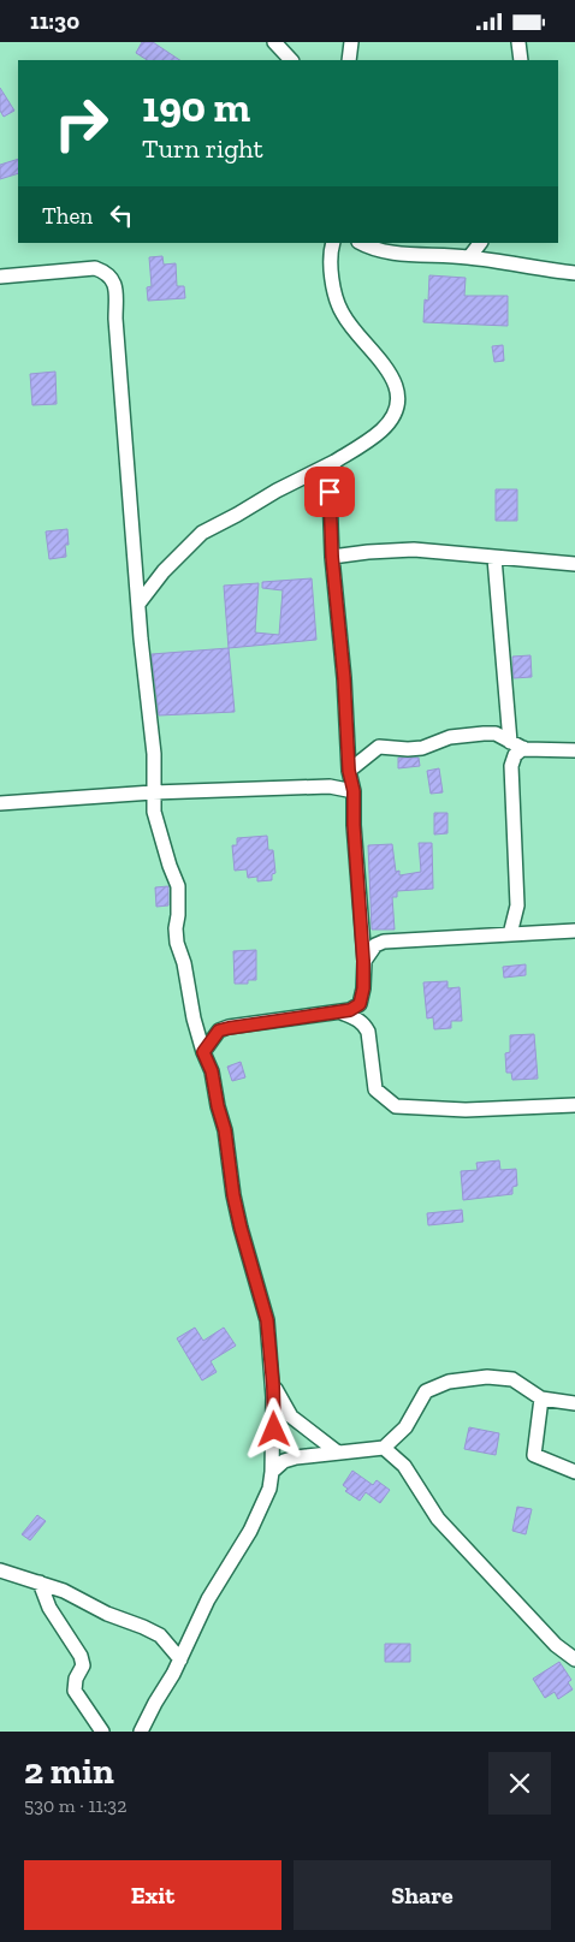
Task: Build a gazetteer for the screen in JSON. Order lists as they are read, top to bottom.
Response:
{
  "page": {
    "status": "11:30",
    "turn": ["190 m", "Turn right"],
    "then": "Then",
    "heading": ["2 min", "530 m · 11:32"],
    "buttons": ["Exit", "Share"]
  }
}
